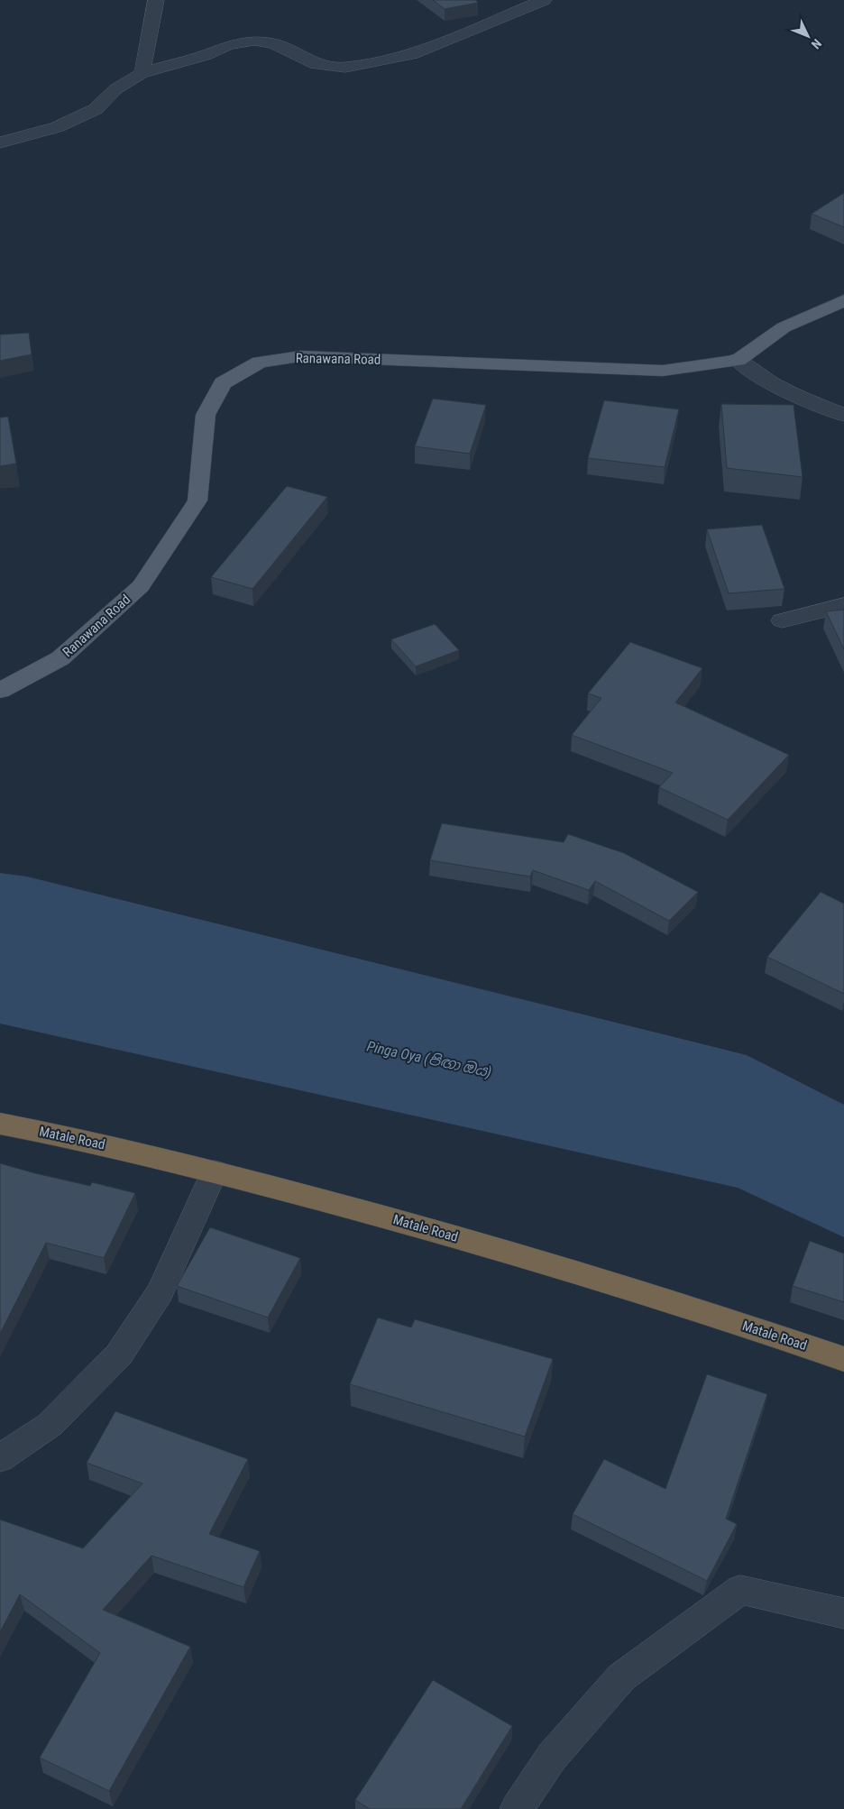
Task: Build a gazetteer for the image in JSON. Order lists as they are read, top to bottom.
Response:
{
  "streets": {
    "highway": ["Matale Road"],
    "main road": ["Ranawana Road"]
  },
  "water": ["Pinga Oya (පිඟා ඔය)"],
  "north": "bottom right"
}
